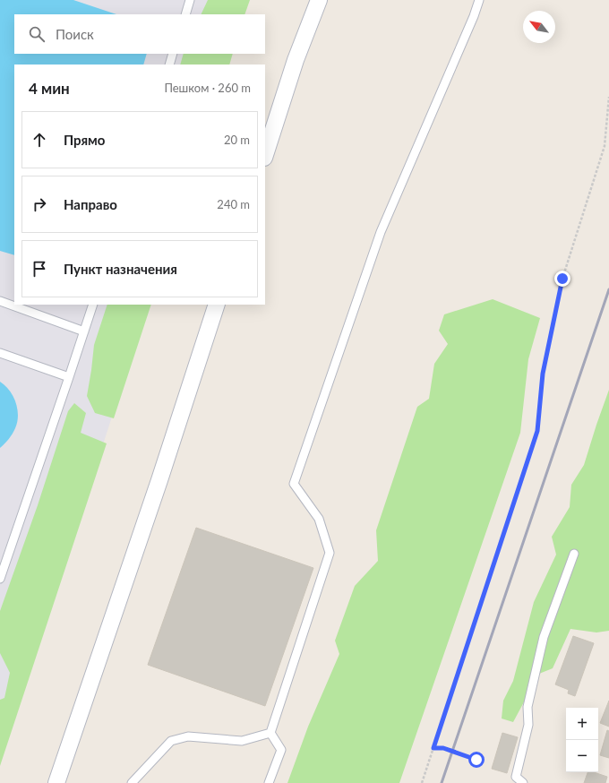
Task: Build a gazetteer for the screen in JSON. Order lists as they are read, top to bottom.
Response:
{
  "north": "top left",
  "page": {
    "search": "Поиск",
    "heading": ["4 мин", "Пешком · 260 m"],
    "list": [
      ["Прямо", "20 m"],
      ["Направо", "240 m"],
      "Пункт назначения"
    ],
    "map_buttons": ["+", "−"]
  }
}
